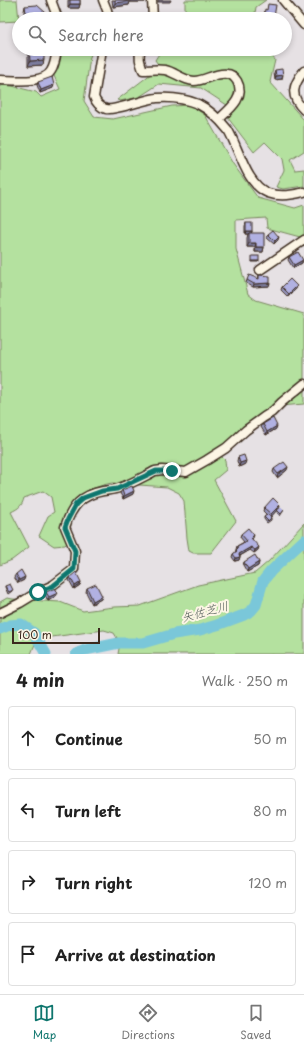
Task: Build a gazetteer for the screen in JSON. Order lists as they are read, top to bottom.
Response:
{
  "water": ["矢佐芝川"],
  "scale_bar": "100 m",
  "page": {
    "search": "Search here",
    "scale": "100 m",
    "heading": ["4 min", "Walk · 250 m"],
    "list": [
      ["Continue", "50 m"],
      ["Turn left", "80 m"],
      ["Turn right", "120 m"],
      "Arrive at destination"
    ],
    "nav": ["Map", "Directions", "Saved"]
  }
}
